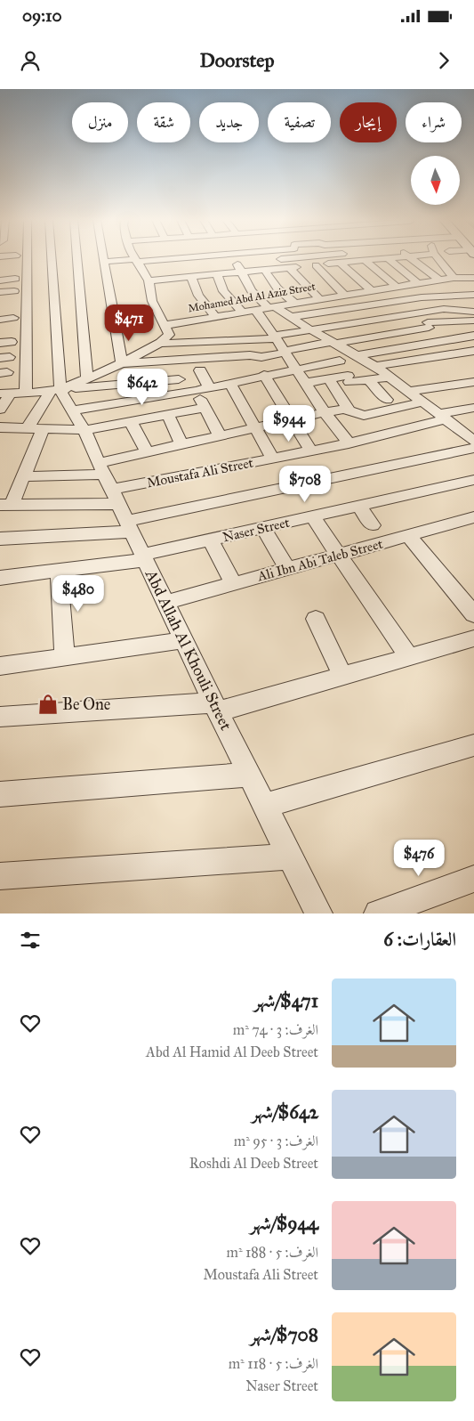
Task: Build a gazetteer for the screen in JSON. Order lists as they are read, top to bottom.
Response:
{
  "streets": {
    "street": [
      "Mohamed Abd Al Aziz Street",
      "Moustafa Ali Street",
      "Naser Street",
      "Ali Ibn Abi Taleb Street",
      "Abd Allah Al Khouli Street"
    ]
  },
  "crossings": [
    ["Moustafa Ali Street", "Abd Allah Al Khouli Street"],
    ["Naser Street", "Abd Allah Al Khouli Street"],
    ["Ali Ibn Abi Taleb Street", "Abd Allah Al Khouli Street"]
  ],
  "places": {
    "shop": ["Be One"]
  },
  "north": "bottom",
  "page": {
    "status": "09:10",
    "header": "Doorstep",
    "chip": [
      "شراء",
      "إيجار",
      "تصفية",
      "جديد",
      "شقة",
      "منزل"
    ],
    "price": [
      "$471",
      "$642",
      "$944",
      "$708",
      "$480",
      "$476"
    ],
    "heading": "العقارات: 6",
    "list": [
      {
        "name": "$471/شهر",
        "note": "الغرف: 3 · 74 m² · Abd Al Hamid Al Deeb Street"
      },
      {
        "name": "$642/شهر",
        "note": "الغرف: 3 · 95 m² · Roshdi Al Deeb Street"
      },
      {
        "name": "$944/شهر",
        "note": "الغرف: 5 · 188 m² · Moustafa Ali Street"
      },
      {
        "name": "$708/شهر",
        "note": "الغرف: 5 · 118 m² · Naser Street"
      }
    ]
  }
}
